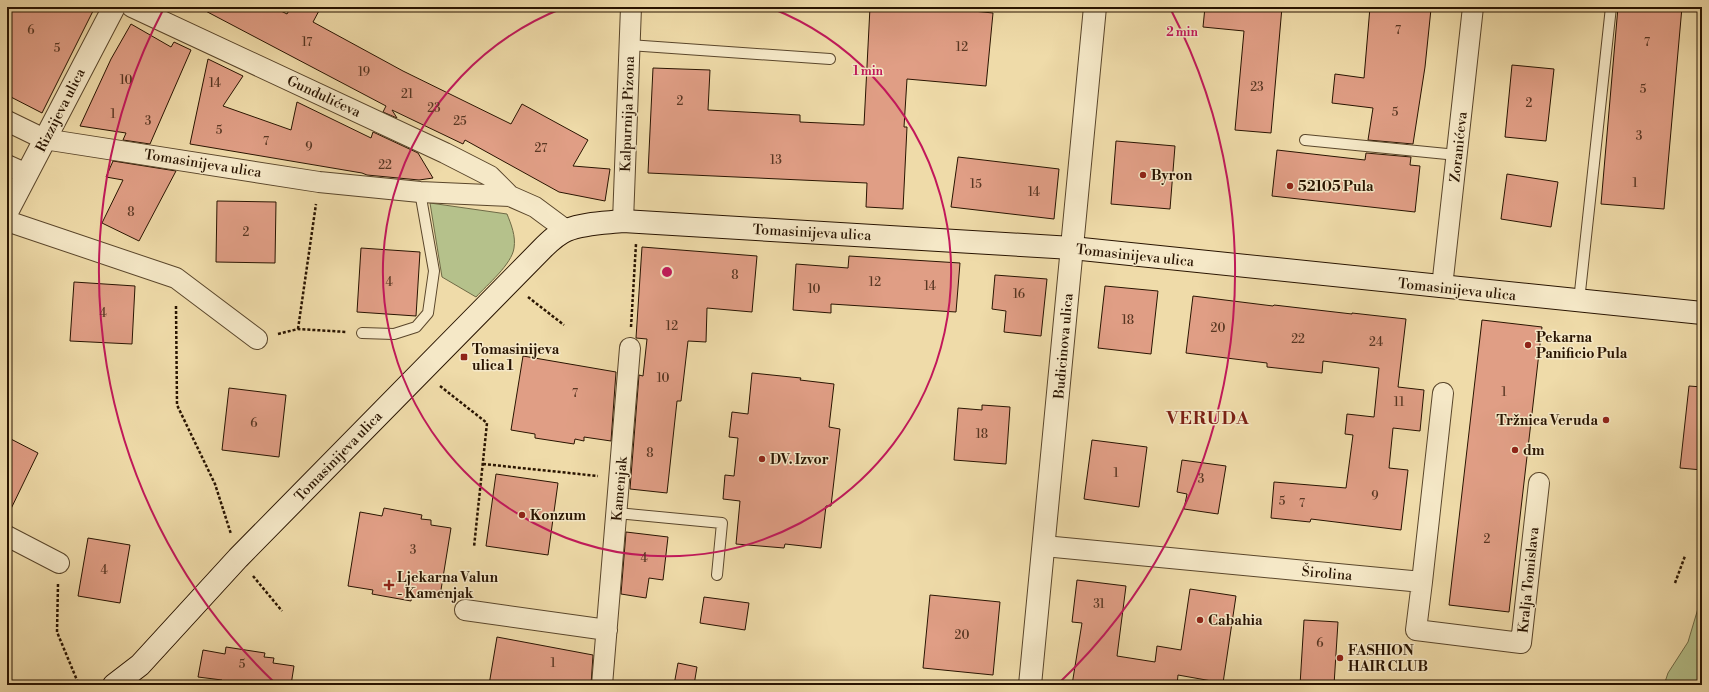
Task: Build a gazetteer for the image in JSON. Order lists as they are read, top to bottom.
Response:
{
  "streets": {
    "main road": ["Rizzijeva ulica", "Tomasinijeva ulica", "Budicinova ulica"],
    "street": [
      "Gundulićeva",
      "Kalpurnija Pizona",
      "Zoranićeva",
      "Kamenjak",
      "Širolina",
      "Kralja Tomislava"
    ]
  },
  "crossings": [
    ["Gundulićeva", "Tomasinijeva ulica"],
    ["Rizzijeva ulica", "Tomasinijeva ulica"],
    ["Kalpurnija Pizona", "Tomasinijeva ulica"],
    ["Zoranićeva", "Tomasinijeva ulica"],
    ["Tomasinijeva ulica", "Budicinova ulica"],
    ["Budicinova ulica", "Širolina"],
    ["Širolina", "Kralja Tomislava"]
  ],
  "districts": ["VERUDA"],
  "places": {
    "other": [
      "Byron",
      "52105 Pula",
      "Pekarna Panificio Pula",
      "Tržnica Veruda",
      "dm",
      "DV. Izvor",
      "Konzum",
      "Cabahia",
      "FASHION HAIR CLUB"
    ],
    "transit": ["Tomasinijeva ulica 1"],
    "health": ["Ljekarna Valun - Kamenjak"]
  },
  "house_numbers": [
    "6",
    "7",
    "17",
    "7",
    "12",
    "5",
    "19",
    "10",
    "14",
    "23",
    "5",
    "21",
    "2",
    "2",
    "23",
    "5",
    "1",
    "3",
    "25",
    "5",
    "3",
    "7",
    "9",
    "27",
    "13",
    "22",
    "1",
    "15",
    "14",
    "8",
    "2",
    "8",
    "4",
    "12",
    "14",
    "10",
    "16",
    "4",
    "18",
    "12",
    "20",
    "22",
    "24",
    "10",
    "1",
    "7",
    "11",
    "6",
    "18",
    "8",
    "1",
    "3",
    "9",
    "5",
    "7",
    "2",
    "3",
    "4",
    "4",
    "31",
    "20",
    "6",
    "1",
    "5"
  ],
  "rings": ["2 min", "1 min"]
}
